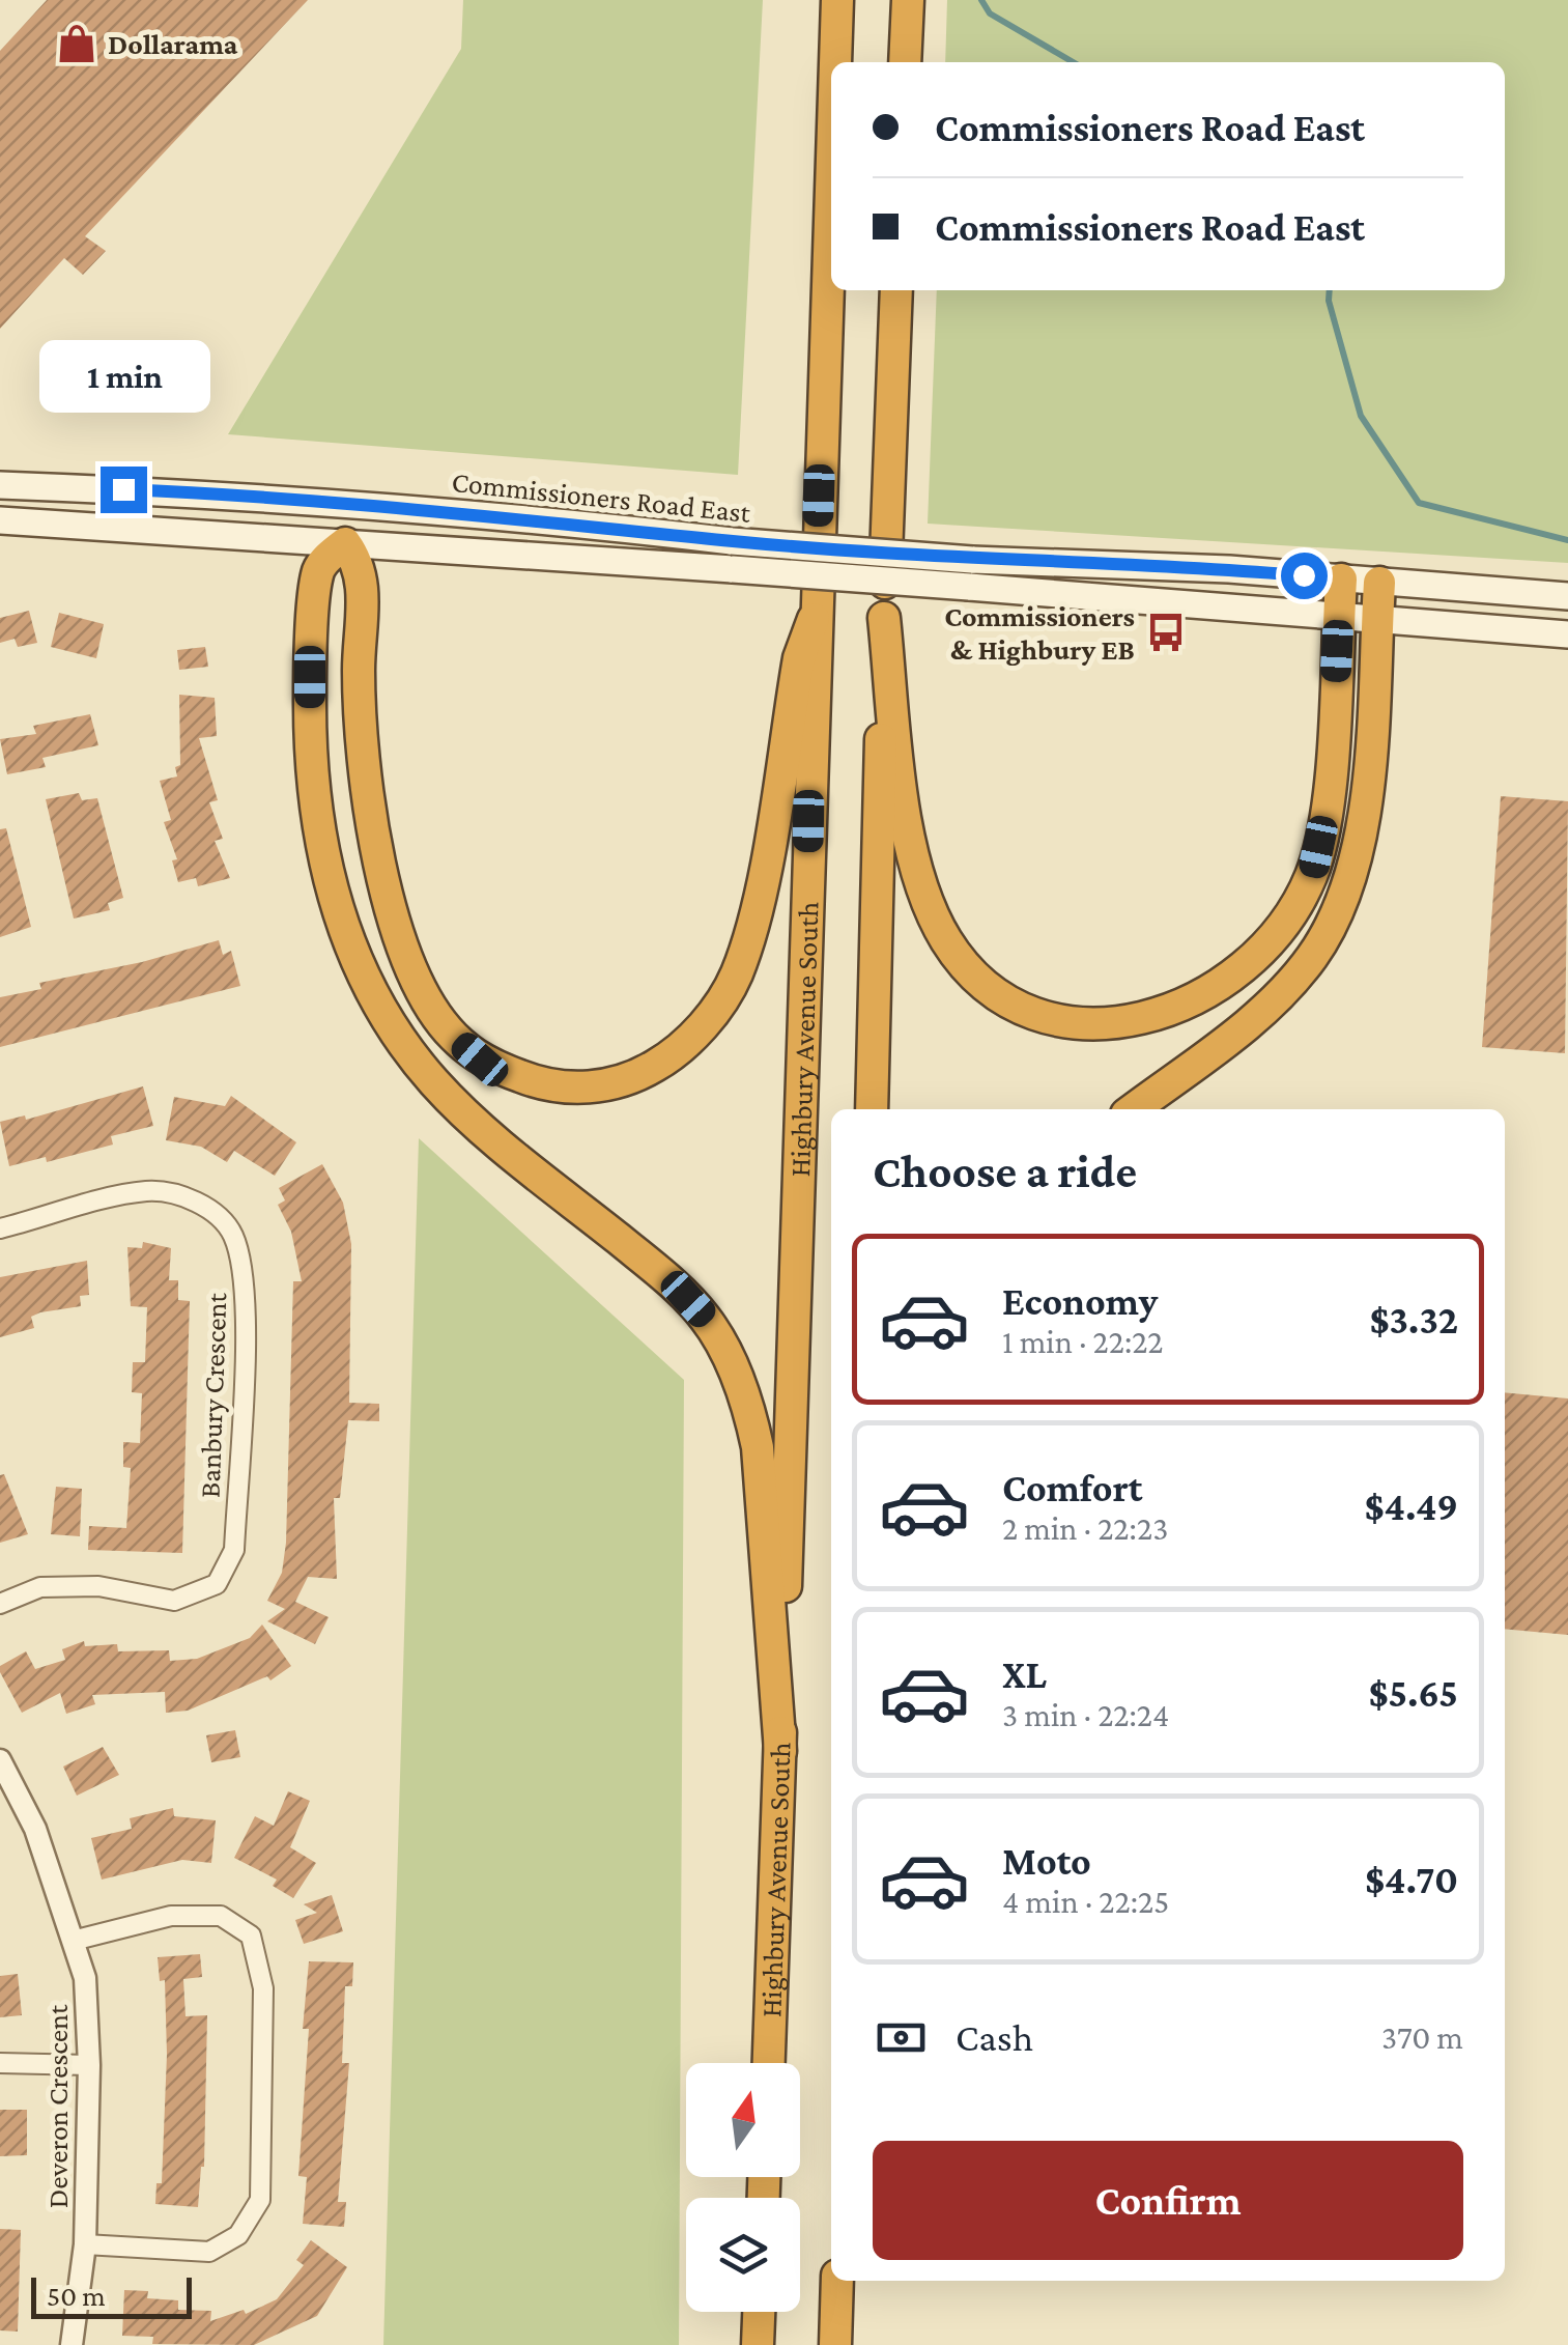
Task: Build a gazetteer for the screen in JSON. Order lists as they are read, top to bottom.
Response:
{
  "streets": {
    "highway": ["Highbury Avenue South"],
    "main road": ["Commissioners Road East"],
    "street": ["Banbury Crescent", "Deveron Crescent"]
  },
  "places": {
    "shop": ["Dollarama"],
    "bus stop": ["Commissioners & Highbury EB"]
  },
  "scale_bar": "50 m",
  "north": "top",
  "page": {
    "banner": ["Commissioners Road East", "Commissioners Road East"],
    "bubble": "1 min",
    "heading": "Choose a ride",
    "list": [
      {
        "name": "Economy",
        "note": "1 min · 22:22",
        "value": "$3.32"
      },
      {
        "name": "Comfort",
        "note": "2 min · 22:23",
        "value": "$4.49"
      },
      {
        "name": "XL",
        "note": "3 min · 22:24",
        "value": "$5.65"
      },
      {
        "name": "Moto",
        "note": "4 min · 22:25",
        "value": "$4.70"
      }
    ],
    "pay": ["Cash", "370 m"],
    "buttons": "Confirm",
    "scale": "50 m"
  }
}
